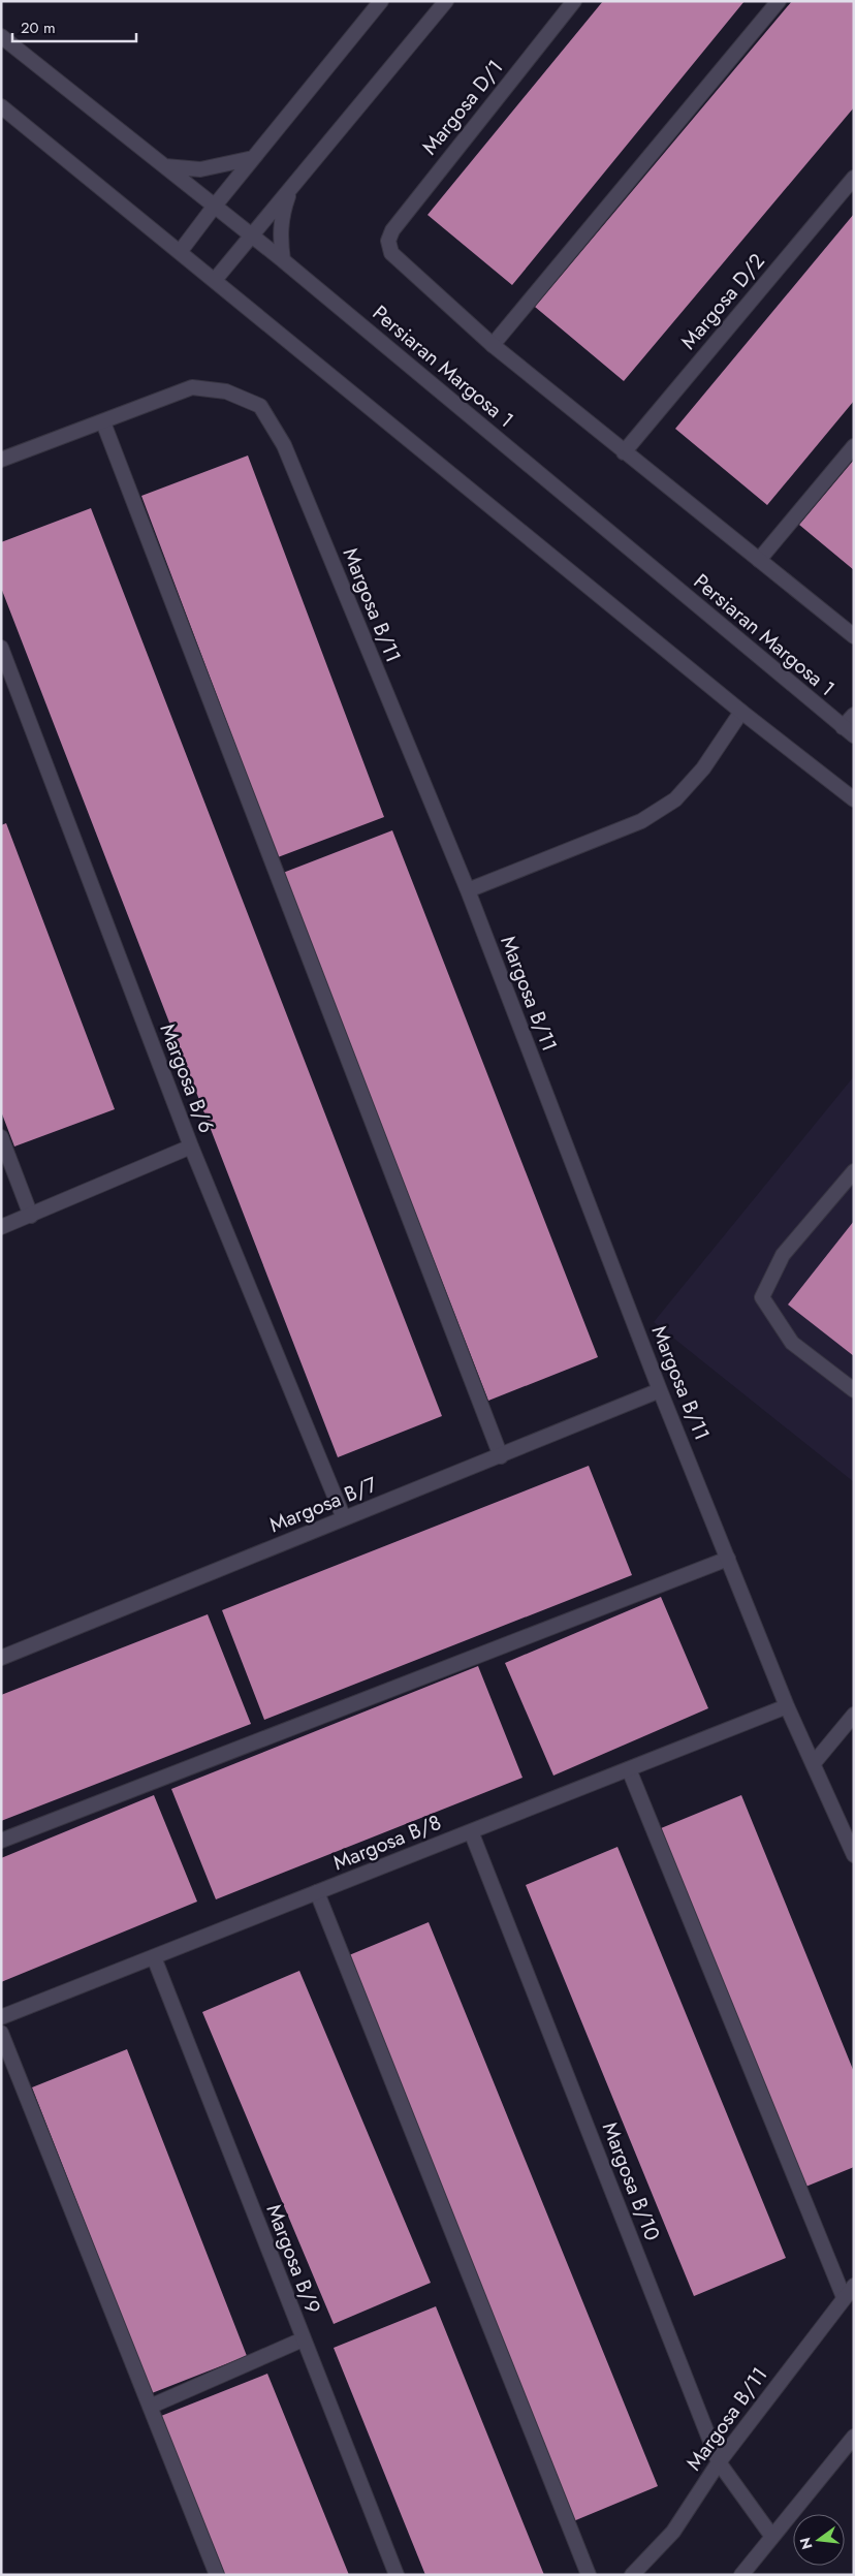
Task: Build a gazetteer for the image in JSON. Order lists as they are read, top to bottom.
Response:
{
  "streets": {
    "street": [
      "Margosa D/1",
      "Margosa D/2",
      "Persiaran Margosa 1",
      "Margosa B/11",
      "Margosa B/6",
      "Margosa B/7",
      "Margosa B/8",
      "Margosa B/10",
      "Margosa B/9"
    ]
  },
  "crossings": [
    ["Margosa B/11", "Margosa B/7"],
    ["Margosa B/11", "Margosa B/8"],
    ["Margosa B/11", "Margosa B/10"],
    ["Margosa B/6", "Margosa B/7"],
    ["Margosa B/8", "Margosa B/10"],
    ["Margosa B/8", "Margosa B/9"]
  ],
  "scale_bar": "20 m",
  "north": "left"
}
